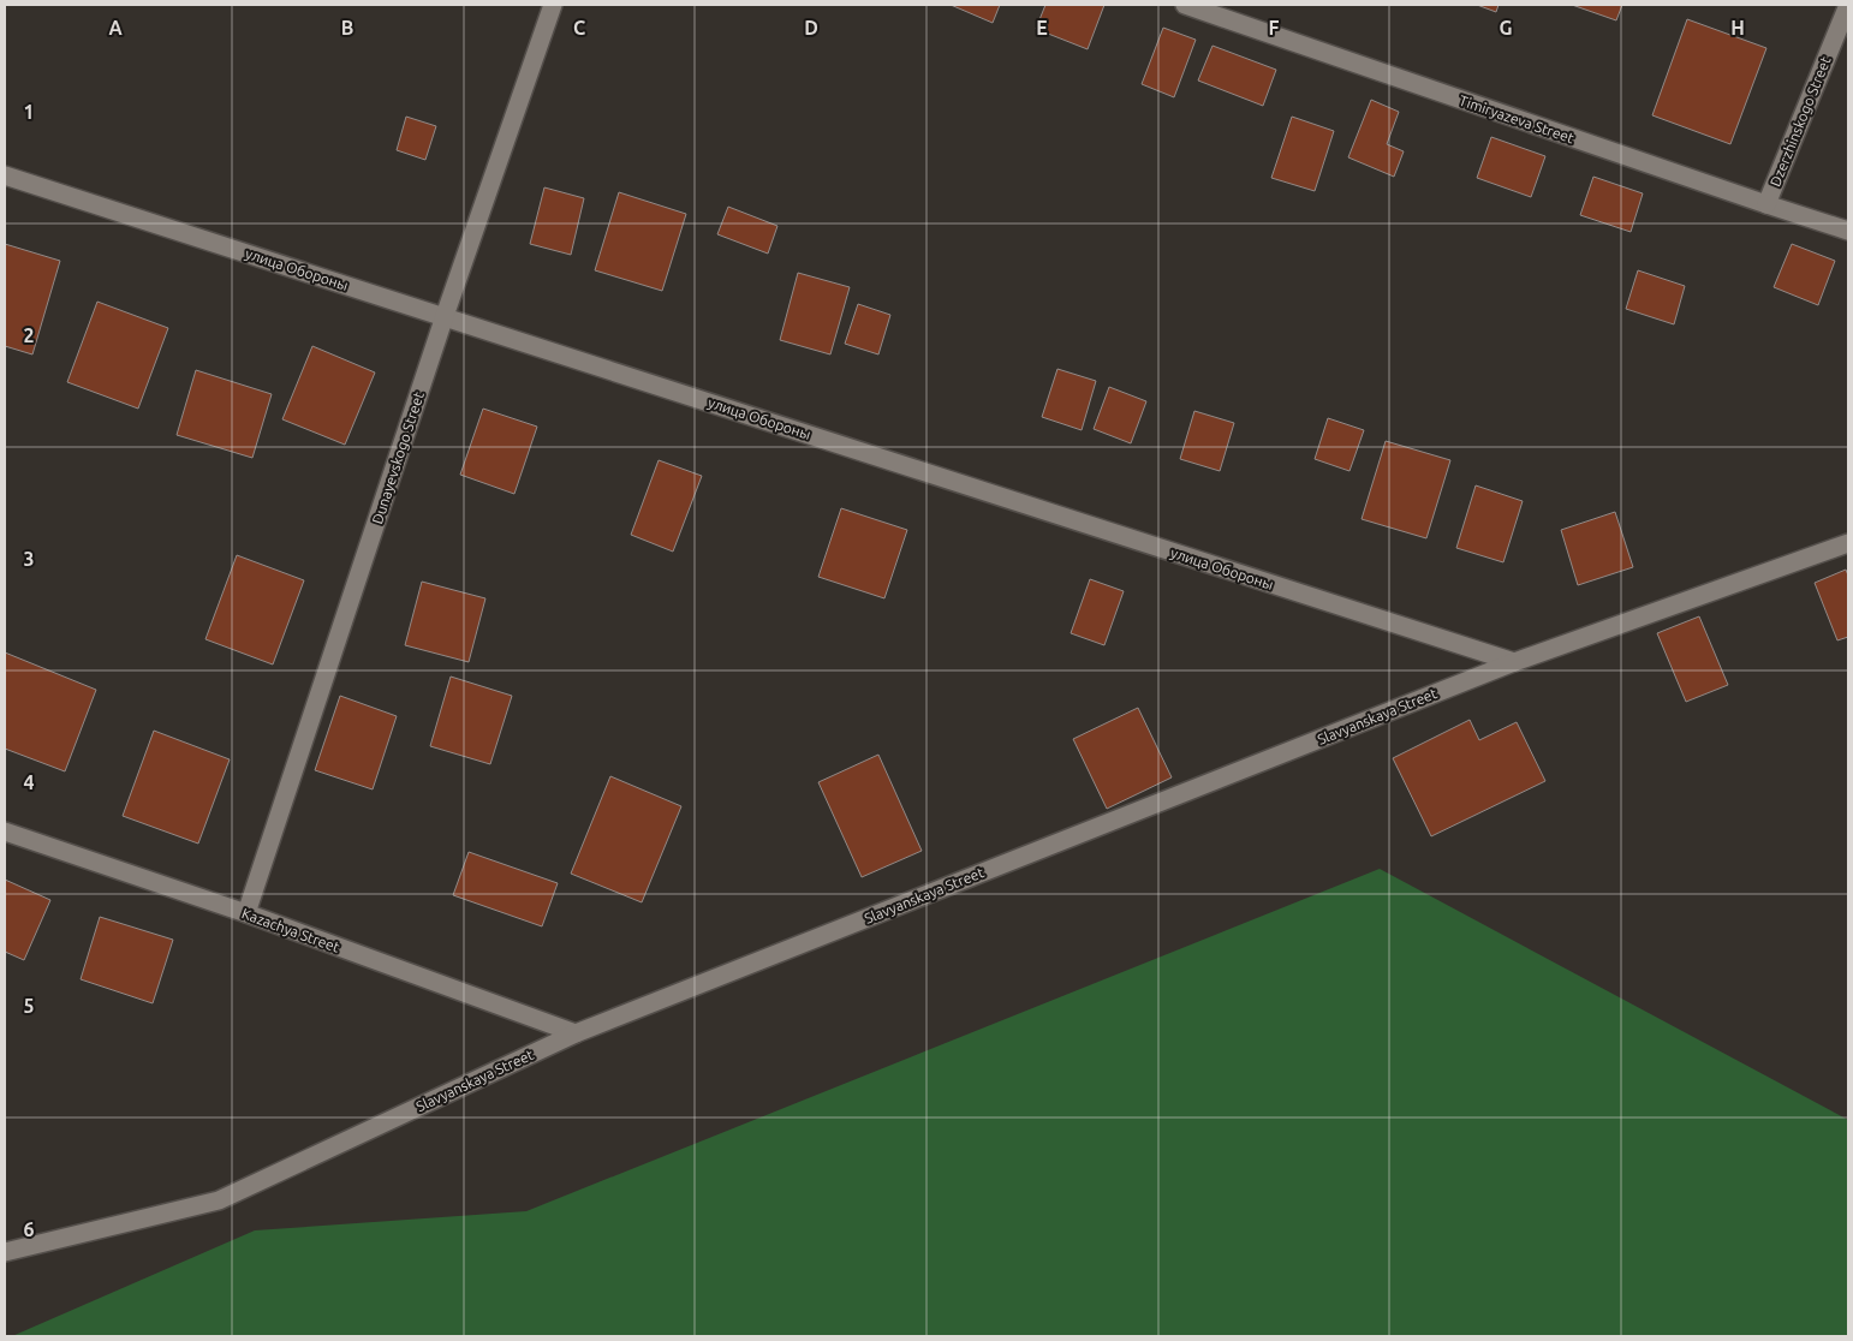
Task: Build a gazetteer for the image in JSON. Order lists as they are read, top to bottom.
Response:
{
  "streets": {
    "street": [
      "Timiryazeva Street",
      "Dzerzhinskogo Street",
      "улица Обороны",
      "Dunayevskogo Street",
      "Slavyanskaya Street",
      "Kazachya Street"
    ]
  },
  "crossings": [
    ["Timiryazeva Street", "Dzerzhinskogo Street"],
    ["улица Обороны", "Dunayevskogo Street"],
    ["улица Обороны", "Slavyanskaya Street"],
    ["Dunayevskogo Street", "Kazachya Street"],
    ["Slavyanskaya Street", "Kazachya Street"]
  ],
  "grid": {
    "columns": [
      "A",
      "B",
      "C",
      "D",
      "E",
      "F",
      "G",
      "H"
    ],
    "rows": [
      "1",
      "2",
      "3",
      "4",
      "5",
      "6"
    ]
  }
}
